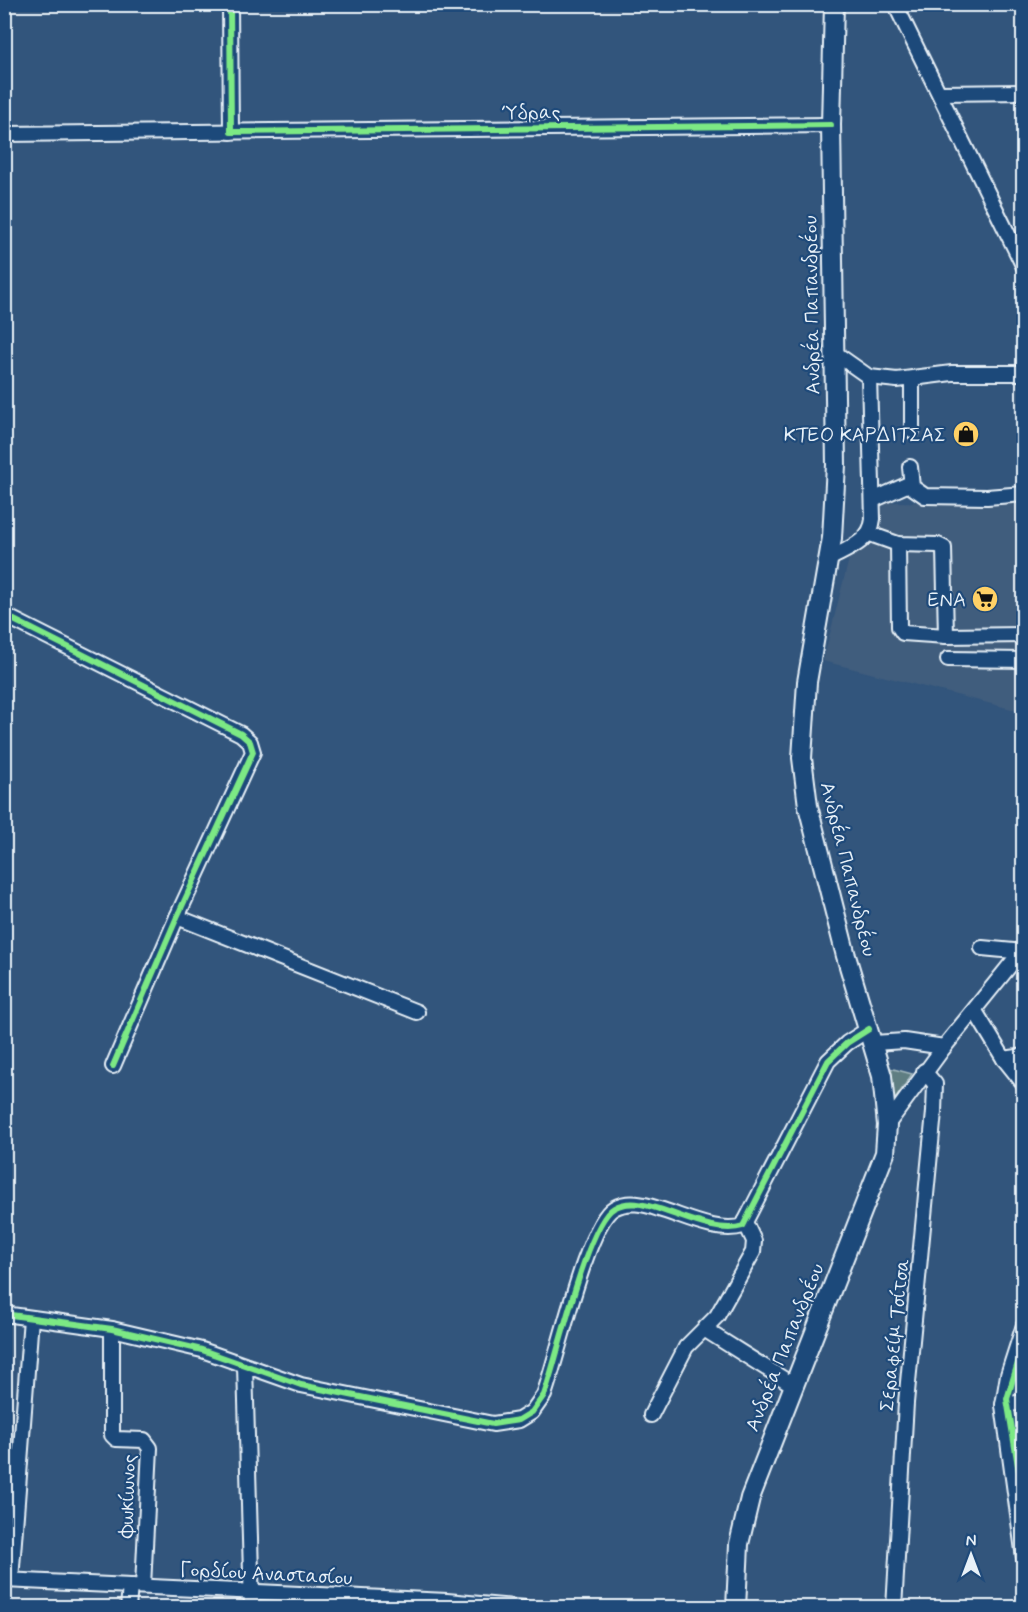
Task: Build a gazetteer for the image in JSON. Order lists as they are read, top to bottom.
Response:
{
  "streets": {
    "main road": ["Ανδρέα Παπανδρέου"],
    "street": [
      "Ύδρας",
      "Σεραφείμ Τσίτσα",
      "Φωκίωνος",
      "Γορδίου Αναστασίου"
    ]
  },
  "crossings": [
    ["Ύδρας", "Ανδρέα Παπανδρέου"],
    ["Φωκίωνος", "Γορδίου Αναστασίου"]
  ],
  "places": {
    "shop": ["ΚΤΕΟ ΚΑΡΔΙΤΣΑΣ"],
    "supermarket": ["ΕΝΑ"]
  },
  "north": "top"
}
